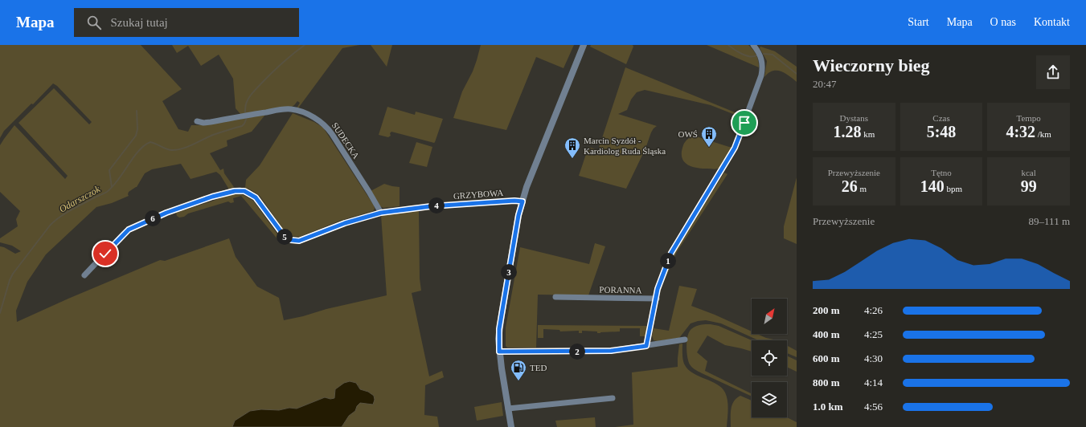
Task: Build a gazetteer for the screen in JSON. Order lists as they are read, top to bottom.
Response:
{
  "streets": {
    "street": ["SUDECKA", "GRZYBOWA", "PORANNA"]
  },
  "crossings": [
    ["SUDECKA", "GRZYBOWA"]
  ],
  "water": ["Odarszczok"],
  "places": {
    "building": ["OWŚ", "Marcin Syzdół - Kardiolog Ruda Śląska"],
    "fuel station": ["TED"]
  },
  "north": "top right",
  "page": {
    "header": "Mapa",
    "search": "Szukaj tutaj",
    "nav": [
      "Start",
      "Mapa",
      "O nas",
      "Kontakt"
    ],
    "heading": ["Wieczorny bieg", "20:47"],
    "stats": [
      ["Dystans", "1.28 km"],
      ["Czas", "5:48"],
      ["Tempo", "4:32 /km"],
      ["Przewyższenie", "26 m"],
      ["Tętno", "140 bpm"],
      ["kcal", "99"]
    ],
    "pins": [
      "4",
      "6",
      "5",
      "1",
      "3",
      "2"
    ],
    "chart": ["Przewyższenie", "89–111 m"],
    "list": [
      {
        "name": "200 m",
        "note": "4:26"
      },
      {
        "name": "400 m",
        "note": "4:25"
      },
      {
        "name": "600 m",
        "note": "4:30"
      },
      {
        "name": "800 m",
        "note": "4:14"
      },
      {
        "name": "1.0 km",
        "note": "4:56"
      }
    ]
  }
}
